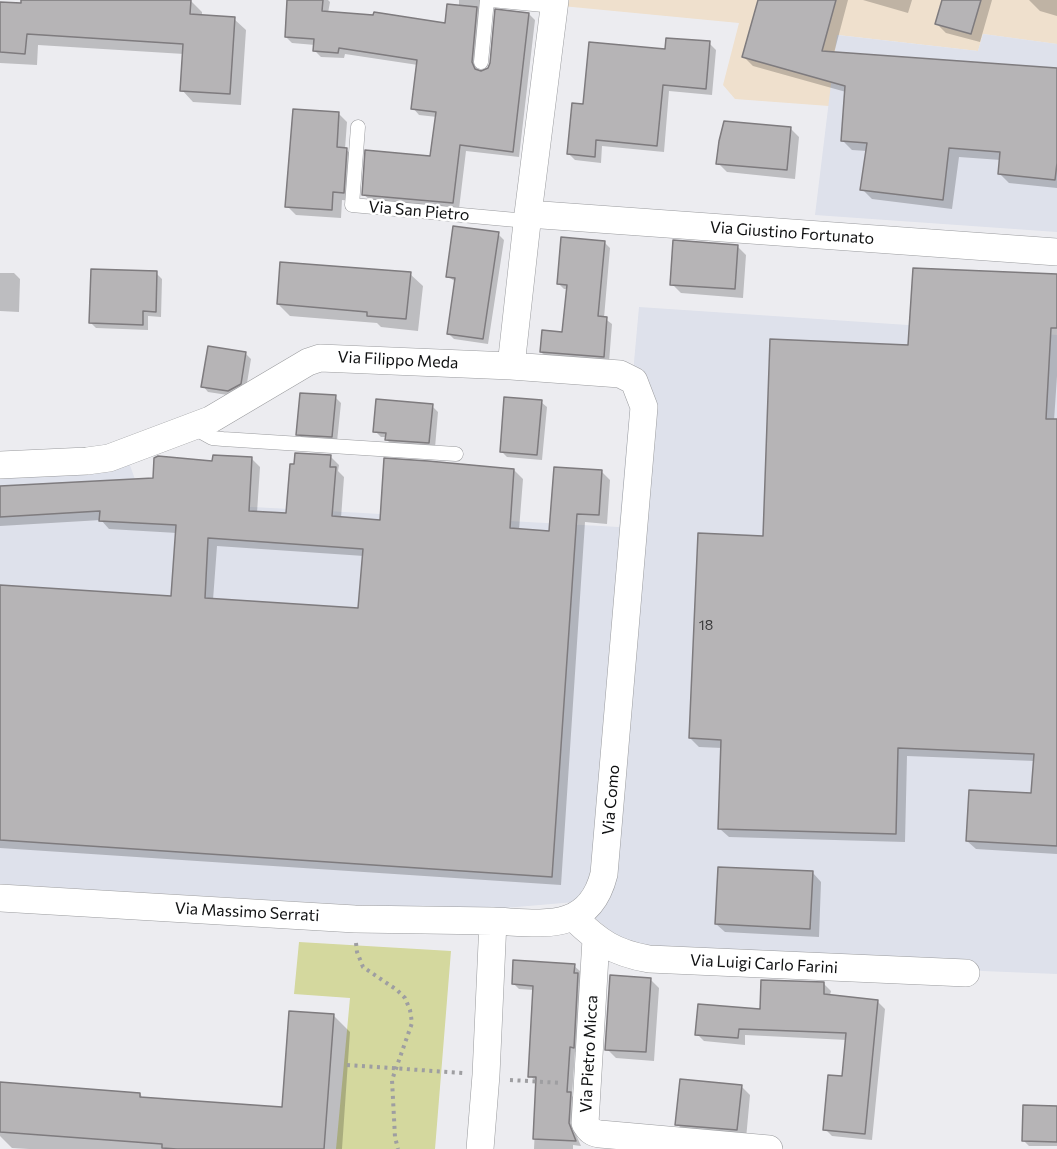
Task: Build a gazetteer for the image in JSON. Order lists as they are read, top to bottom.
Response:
{
  "streets": {
    "street": [
      "Via Giustino Fortunato",
      "Via Filippo Meda",
      "Via Como",
      "Via Massimo Serrati",
      "Via Luigi Carlo Farini",
      "Via Pietro Micca"
    ],
    "lane": ["Via San Pietro"]
  },
  "crossings": [
    ["Via San Pietro", "Via Giustino Fortunato"],
    ["Via Filippo Meda", "Via Como"],
    ["Via Como", "Via Luigi Carlo Farini"],
    ["Via Luigi Carlo Farini", "Via Pietro Micca"]
  ],
  "house_numbers": ["18"]
}
